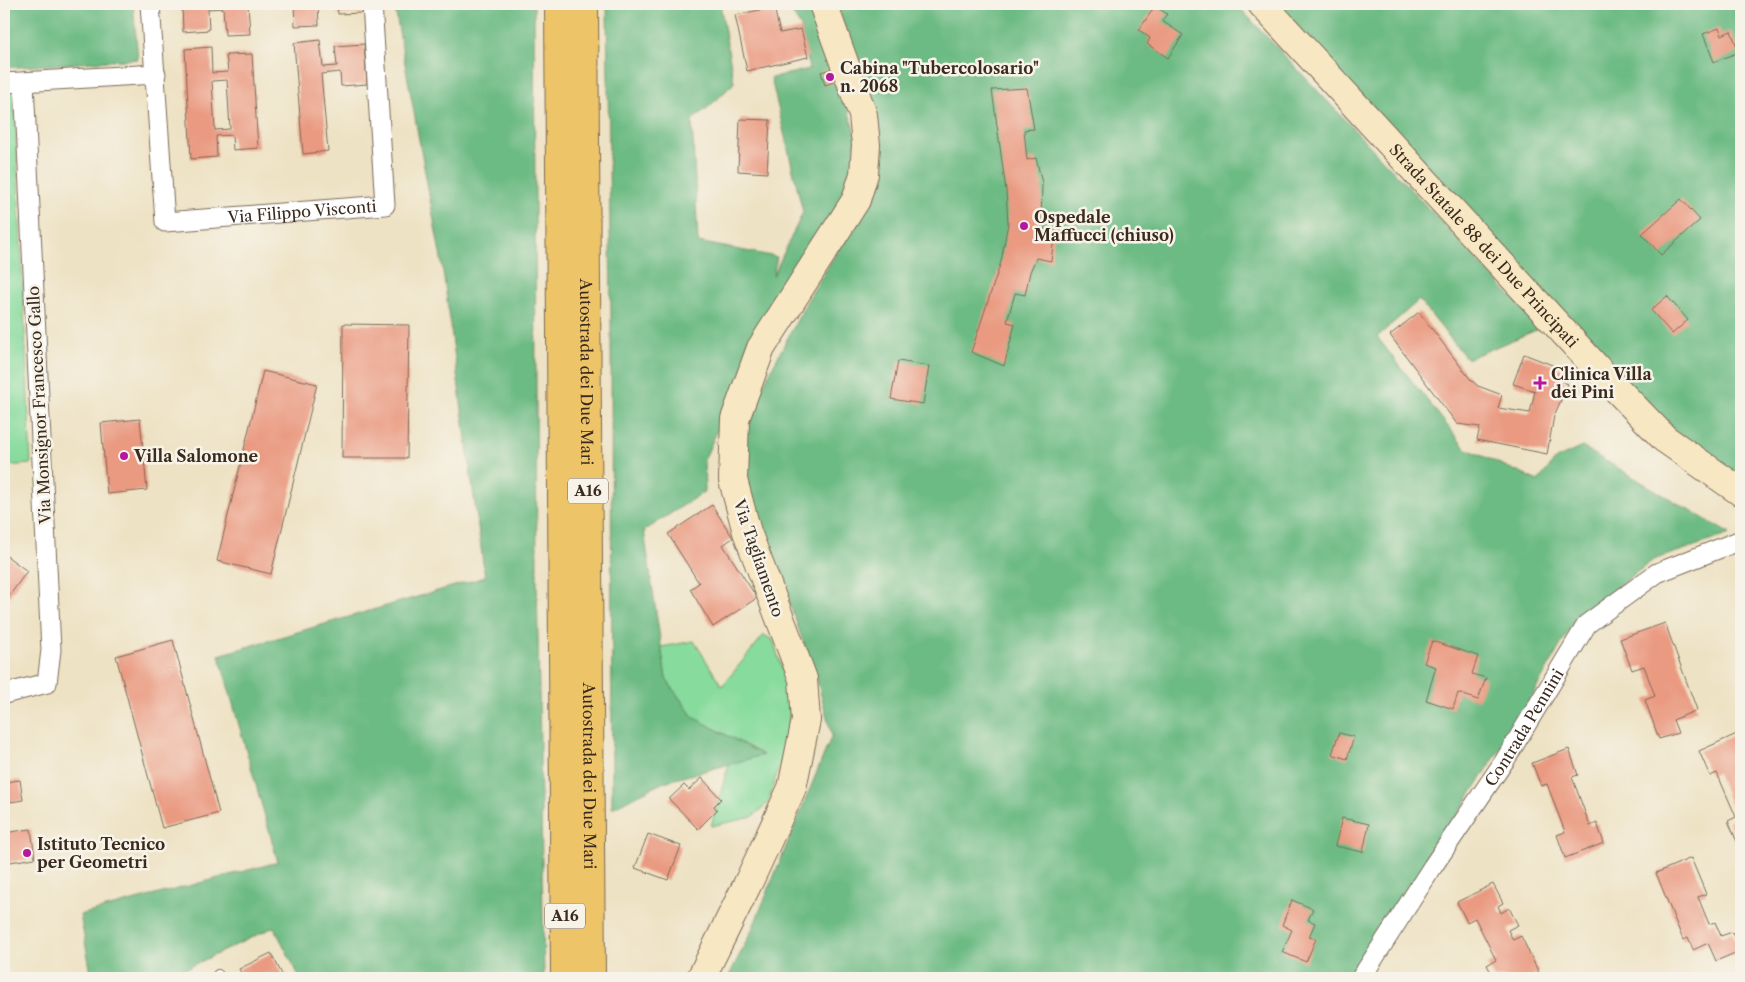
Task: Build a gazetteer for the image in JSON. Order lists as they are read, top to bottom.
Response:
{
  "streets": {
    "highway": ["Autostrada dei Due Mari", "A16"],
    "main road": ["Strada Statale 88 dei Due Principati", "Via Tagliamento"],
    "street": ["Via Filippo Visconti", "Via Monsignor Francesco Gallo", "Contrada Pennini"]
  },
  "places": {
    "other": [
      "Cabina \"Tubercolosario\" n. 2068",
      "Ospedale Maffucci (chiuso)",
      "Villa Salomone",
      "Istituto Tecnico per Geometri"
    ],
    "health": ["Clinica Villa dei Pini"]
  }
}
